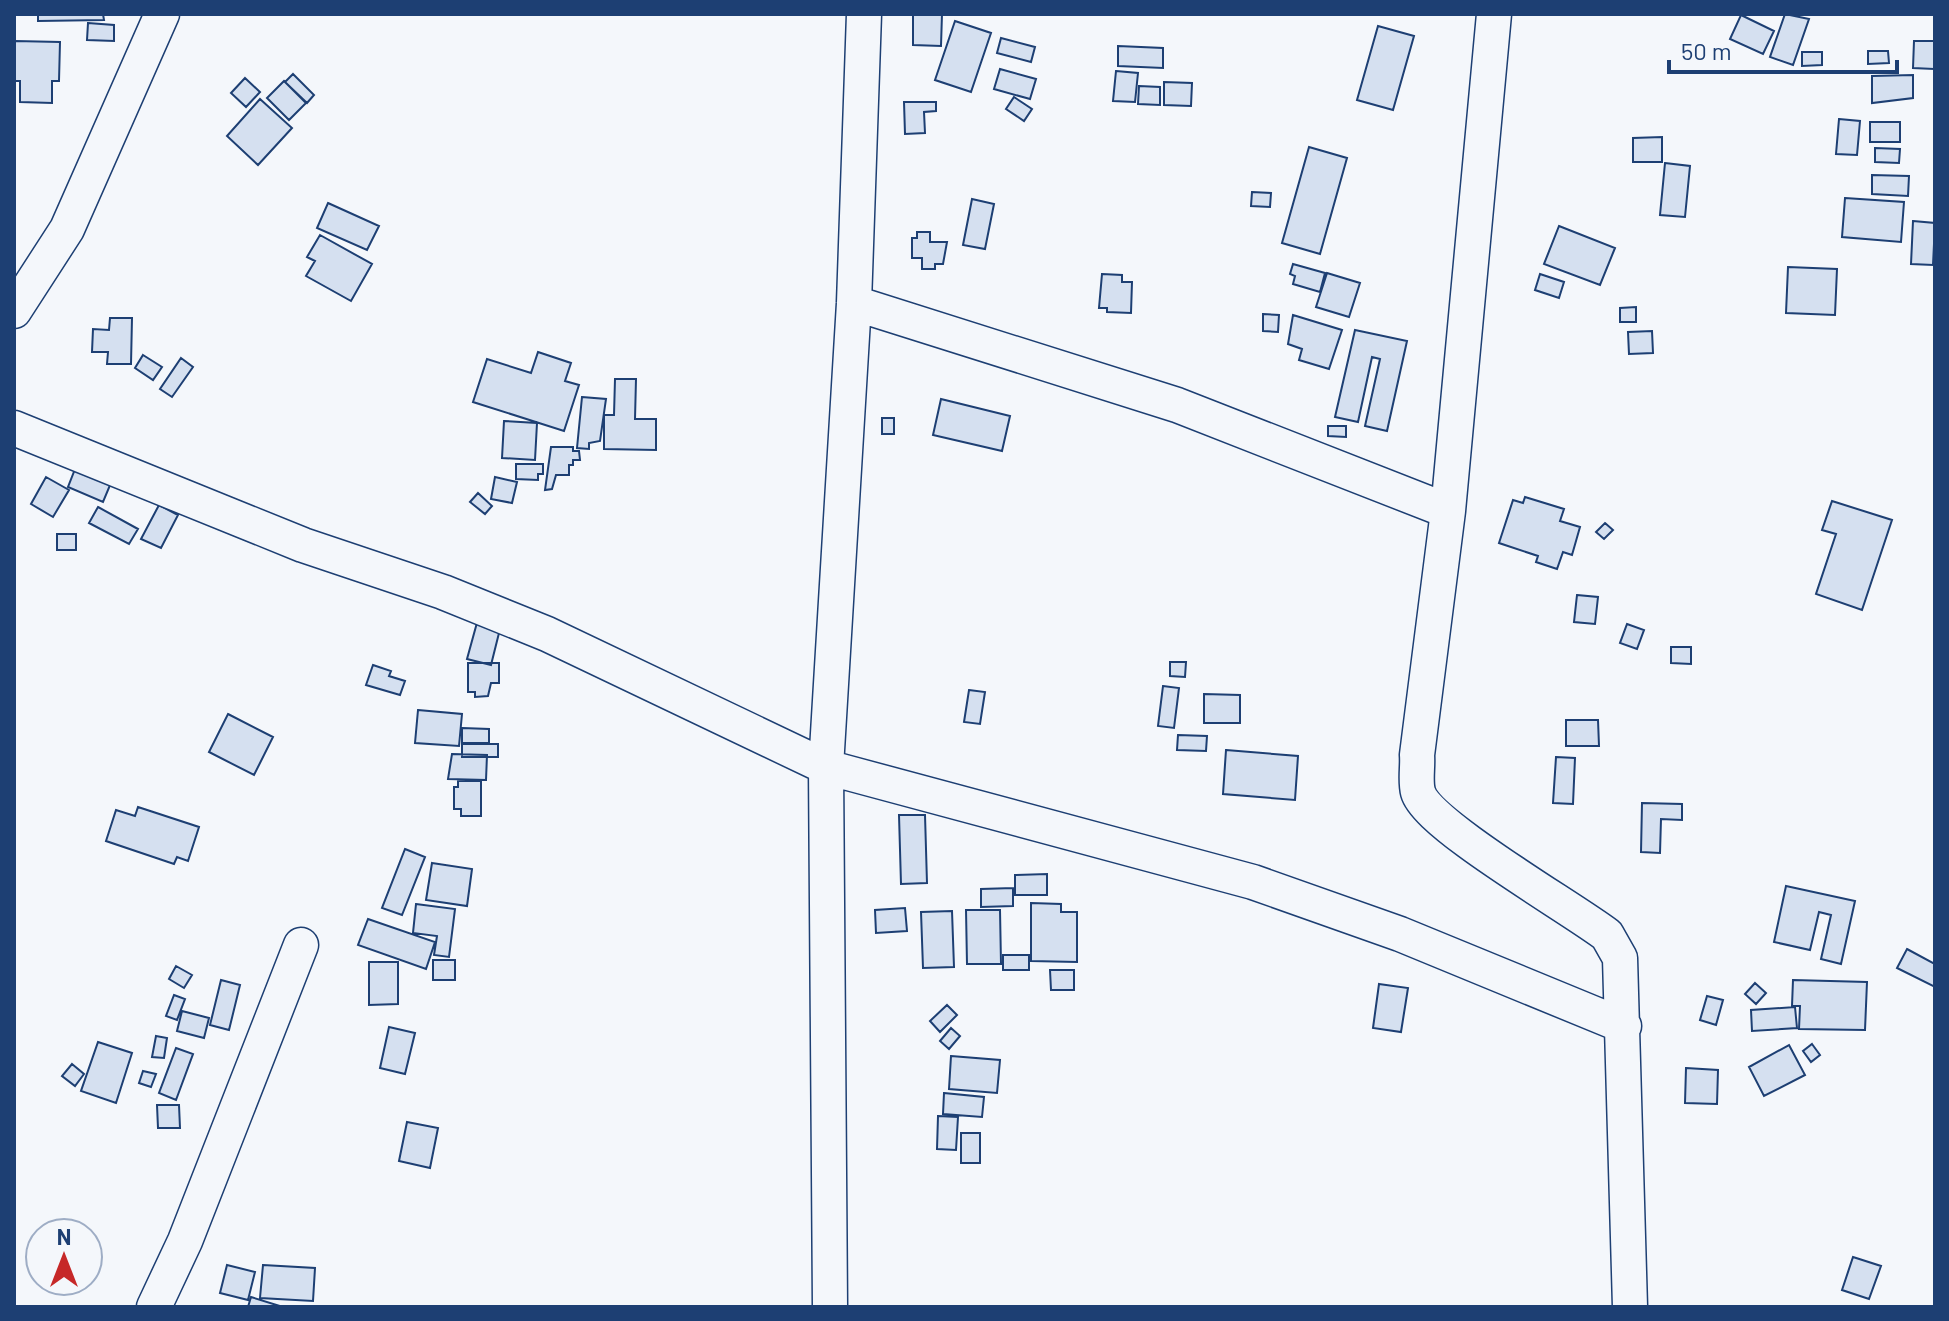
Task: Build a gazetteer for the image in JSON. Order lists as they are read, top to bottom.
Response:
{
  "scale_bar": "50 m",
  "north": "top"
}
